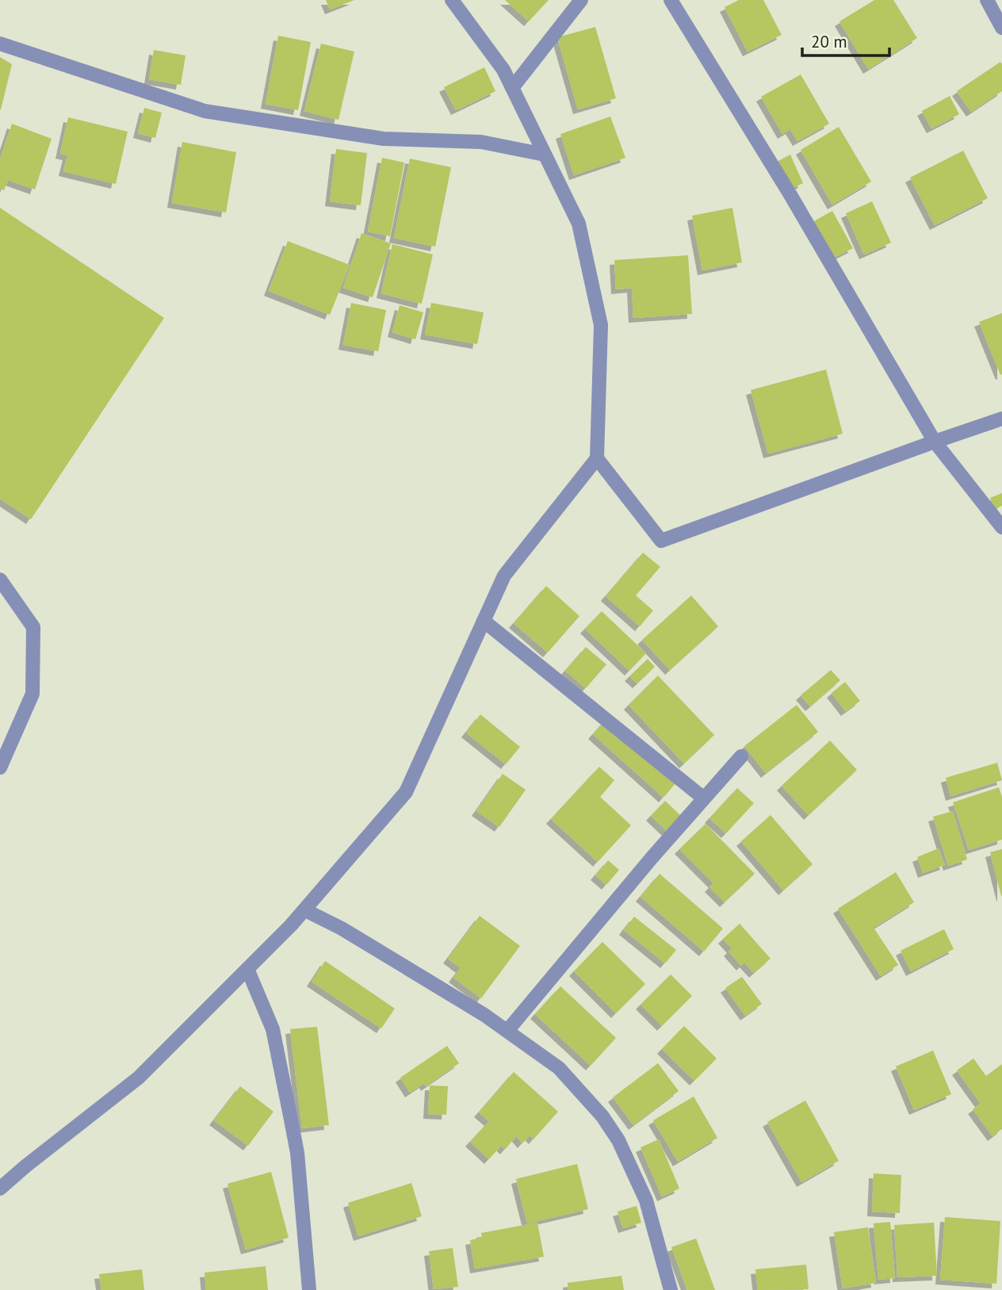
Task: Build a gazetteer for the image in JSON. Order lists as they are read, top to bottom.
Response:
{
  "scale_bar": "20 m"
}
